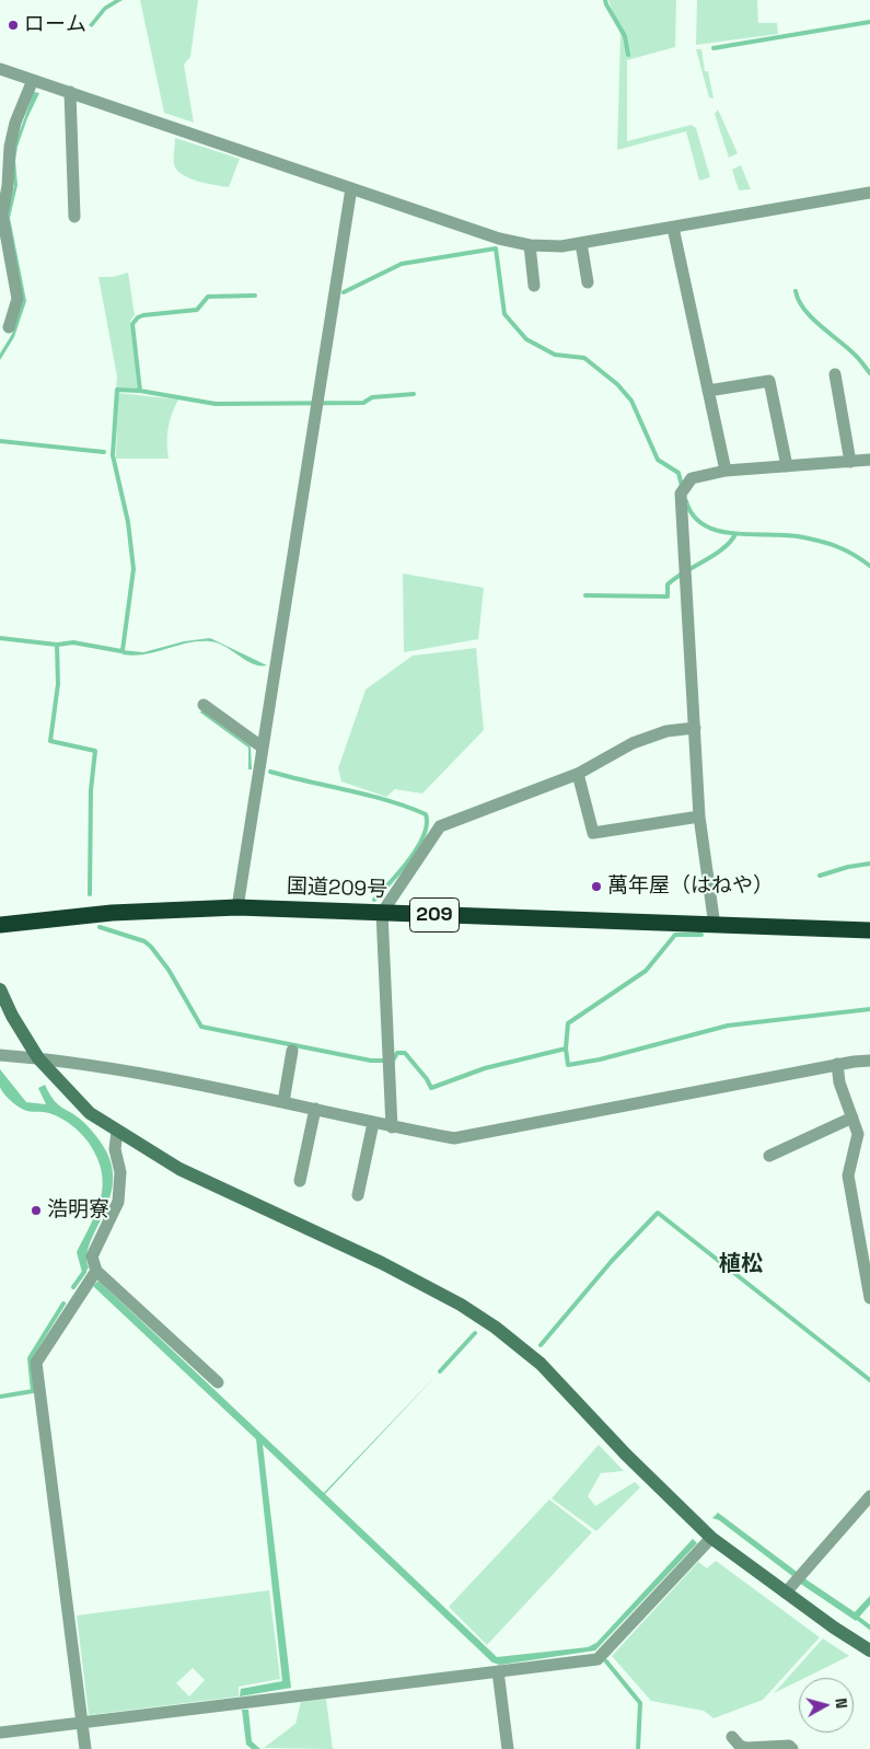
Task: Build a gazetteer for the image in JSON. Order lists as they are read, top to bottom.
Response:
{
  "streets": {
    "highway": ["国道209号", "209"]
  },
  "districts": ["植松"],
  "places": ["ローム", "萬年屋（はねや）", "浩明寮"],
  "north": "right"
}
